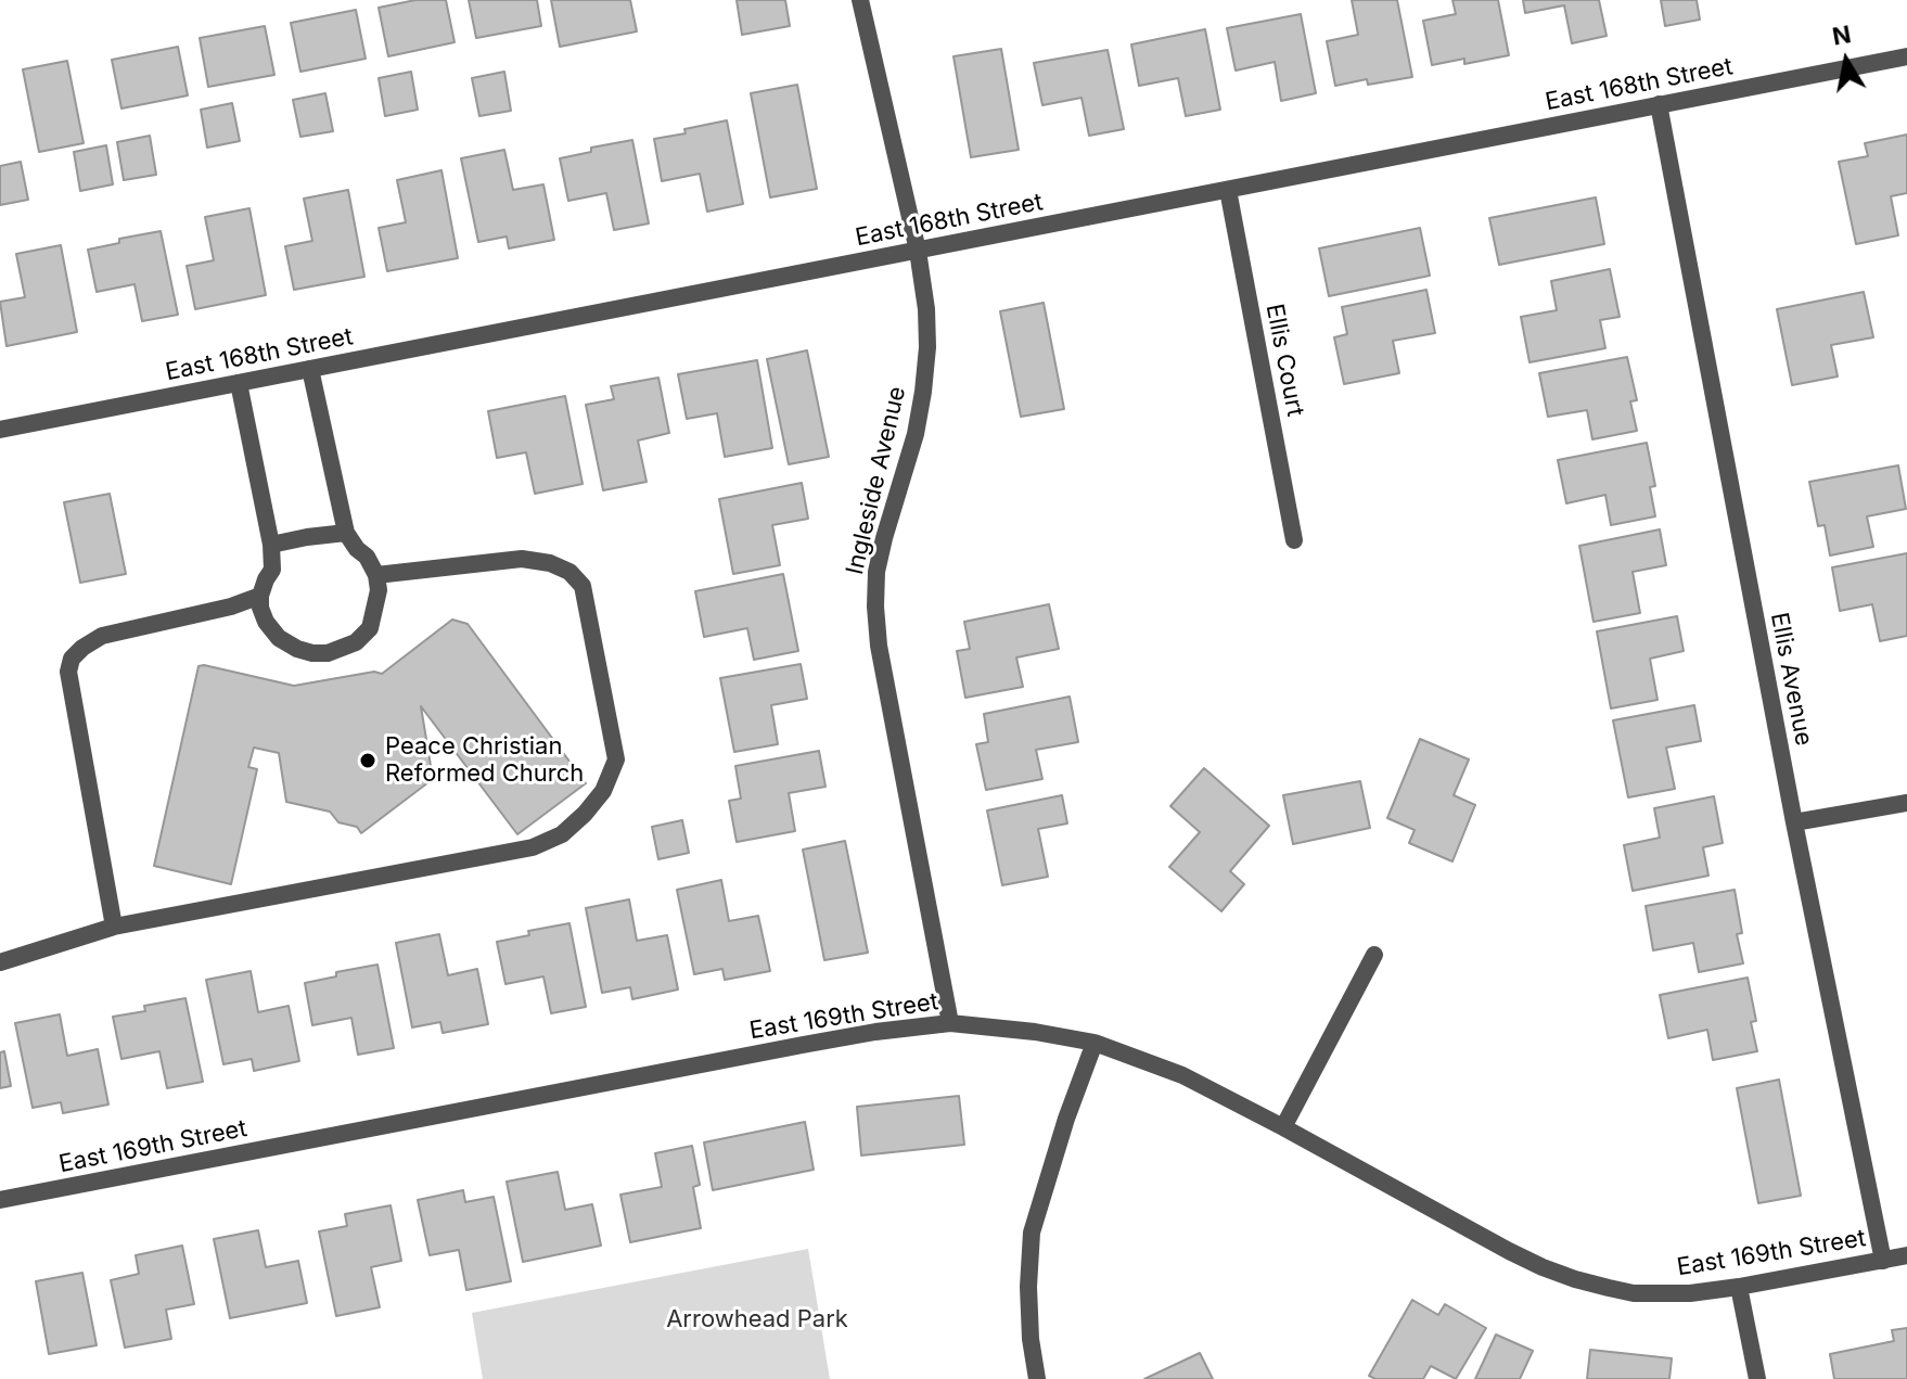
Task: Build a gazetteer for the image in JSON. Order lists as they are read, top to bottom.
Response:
{
  "streets": {
    "street": [
      "East 168th Street",
      "Ellis Court",
      "Ingleside Avenue",
      "Ellis Avenue",
      "East 169th Street"
    ]
  },
  "crossings": [
    ["East 168th Street", "Ellis Court"],
    ["East 168th Street", "Ingleside Avenue"],
    ["East 168th Street", "Ellis Avenue"],
    ["Ingleside Avenue", "East 169th Street"],
    ["Ellis Avenue", "East 169th Street"]
  ],
  "parks": ["Arrowhead Park"],
  "places": ["Peace Christian Reformed Church"],
  "north": "top"
}
